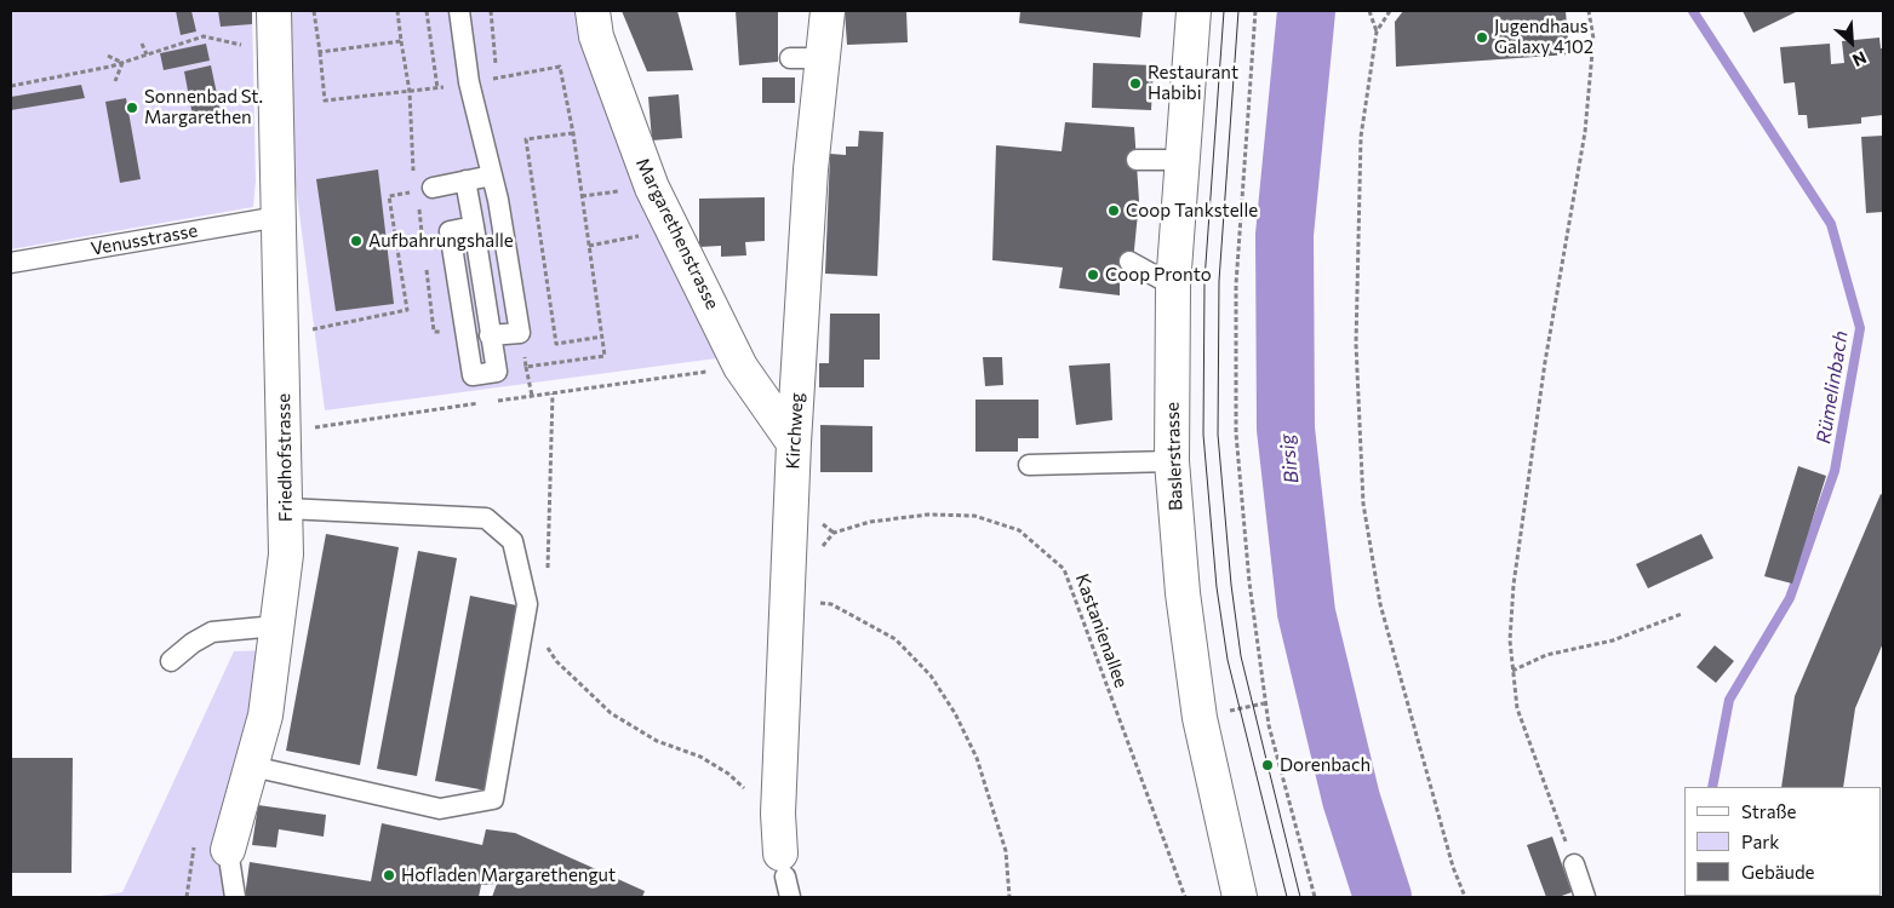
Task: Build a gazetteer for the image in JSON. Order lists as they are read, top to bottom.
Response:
{
  "streets": {
    "street": [
      "Margarethenstrasse",
      "Kirchweg",
      "Baslerstrasse",
      "Friedhofstrasse"
    ],
    "lane": ["Venusstrasse"],
    "path": ["Kastanienallee"]
  },
  "crossings": [
    ["Margarethenstrasse", "Kirchweg"],
    ["Venusstrasse", "Friedhofstrasse"],
    ["Kirchweg", "Kastanienallee"]
  ],
  "water": ["Rümelinbach", "Birsig"],
  "places": [
    "Jugendhaus Galaxy 4102",
    "Restaurant Habibi",
    "Sonnenbad St. Margarethen",
    "Coop Tankstelle",
    "Aufbahrungshalle",
    "Coop Pronto",
    "Dorenbach",
    "Hofladen Margarethengut"
  ],
  "legend": ["Straße", "Park", "Gebäude"],
  "north": "bottom right"
}
